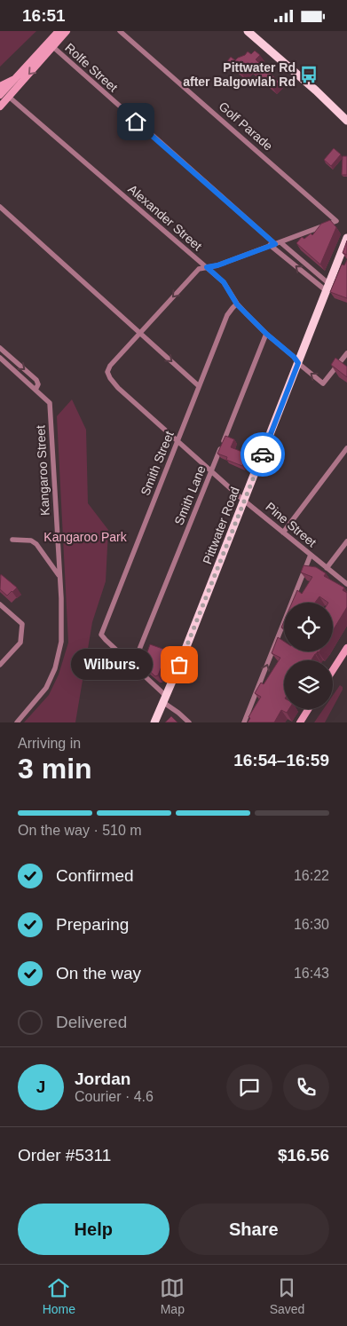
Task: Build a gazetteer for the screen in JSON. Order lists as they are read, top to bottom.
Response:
{
  "streets": {
    "main road": ["Pittwater Road"],
    "street": [
      "Rolfe Street",
      "Golf Parade",
      "Alexander Street",
      "Smith Street",
      "Kangaroo Street",
      "Smith Lane",
      "Pine Street"
    ]
  },
  "crossings": [
    ["Rolfe Street", "Golf Parade"],
    ["Rolfe Street", "Pittwater Road"],
    ["Alexander Street", "Smith Street"],
    ["Alexander Street", "Smith Lane"],
    ["Alexander Street", "Pittwater Road"],
    ["Smith Street", "Smith Lane"],
    ["Smith Street", "Pine Street"],
    ["Smith Lane", "Pine Street"],
    ["Pine Street", "Pittwater Road"]
  ],
  "parks": ["Kangaroo Park"],
  "places": {
    "bus stop": ["Pittwater Rd after Balgowlah Rd"],
    "other": ["Wilburs."]
  },
  "page": {
    "status": "16:51",
    "bubble": "Wilburs.",
    "heading": ["3 min", "Arriving in", "16:54–16:59"],
    "panel": [
      "Jordan",
      "Courier · 4.6",
      "Order #5311",
      "$16.56"
    ],
    "bar": "On the way · 510 m",
    "list": [
      ["Confirmed", "16:22"],
      ["Preparing", "16:30"],
      ["On the way", "16:43"],
      "Delivered"
    ],
    "round": "J",
    "buttons": ["Help", "Share"],
    "tabs": ["Home", "Map", "Saved"]
  }
}
